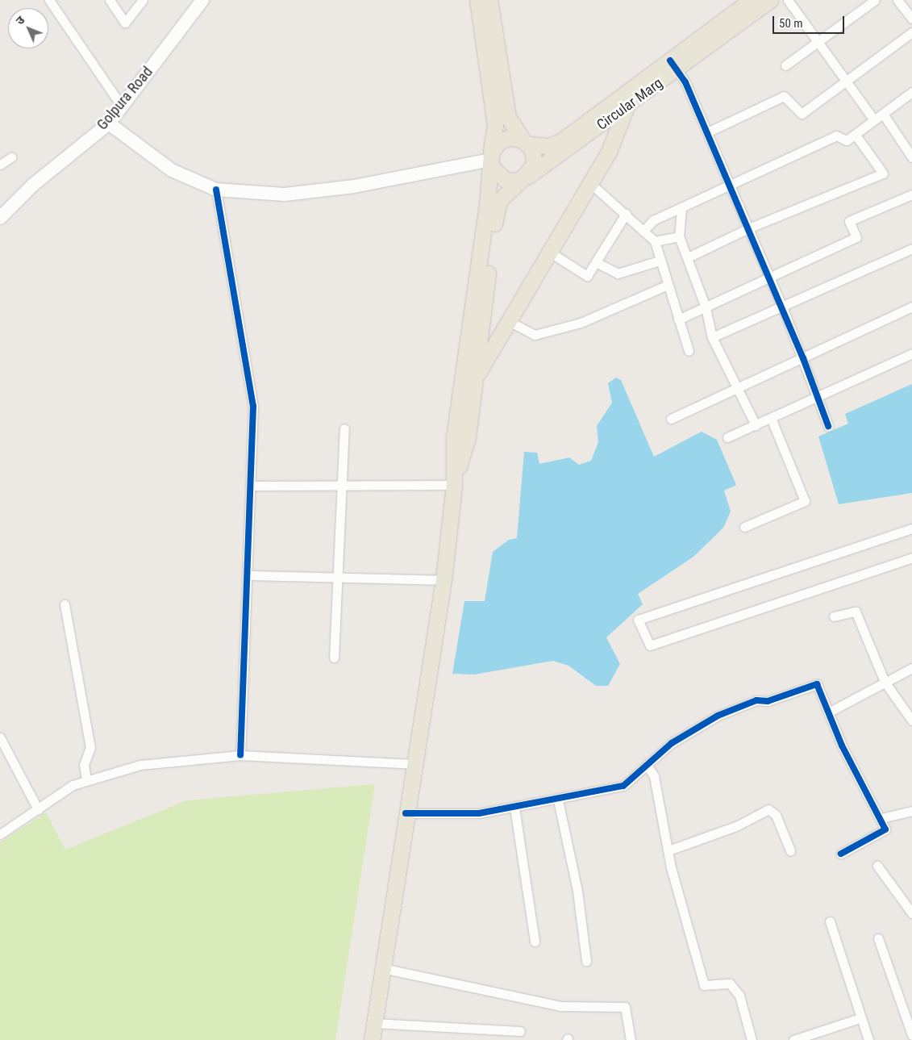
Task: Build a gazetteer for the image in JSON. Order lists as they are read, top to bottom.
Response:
{
  "streets": {
    "main road": ["Circular Marg"],
    "street": ["Golpura Road"]
  },
  "scale_bar": "50 m",
  "north": "top left"
}
